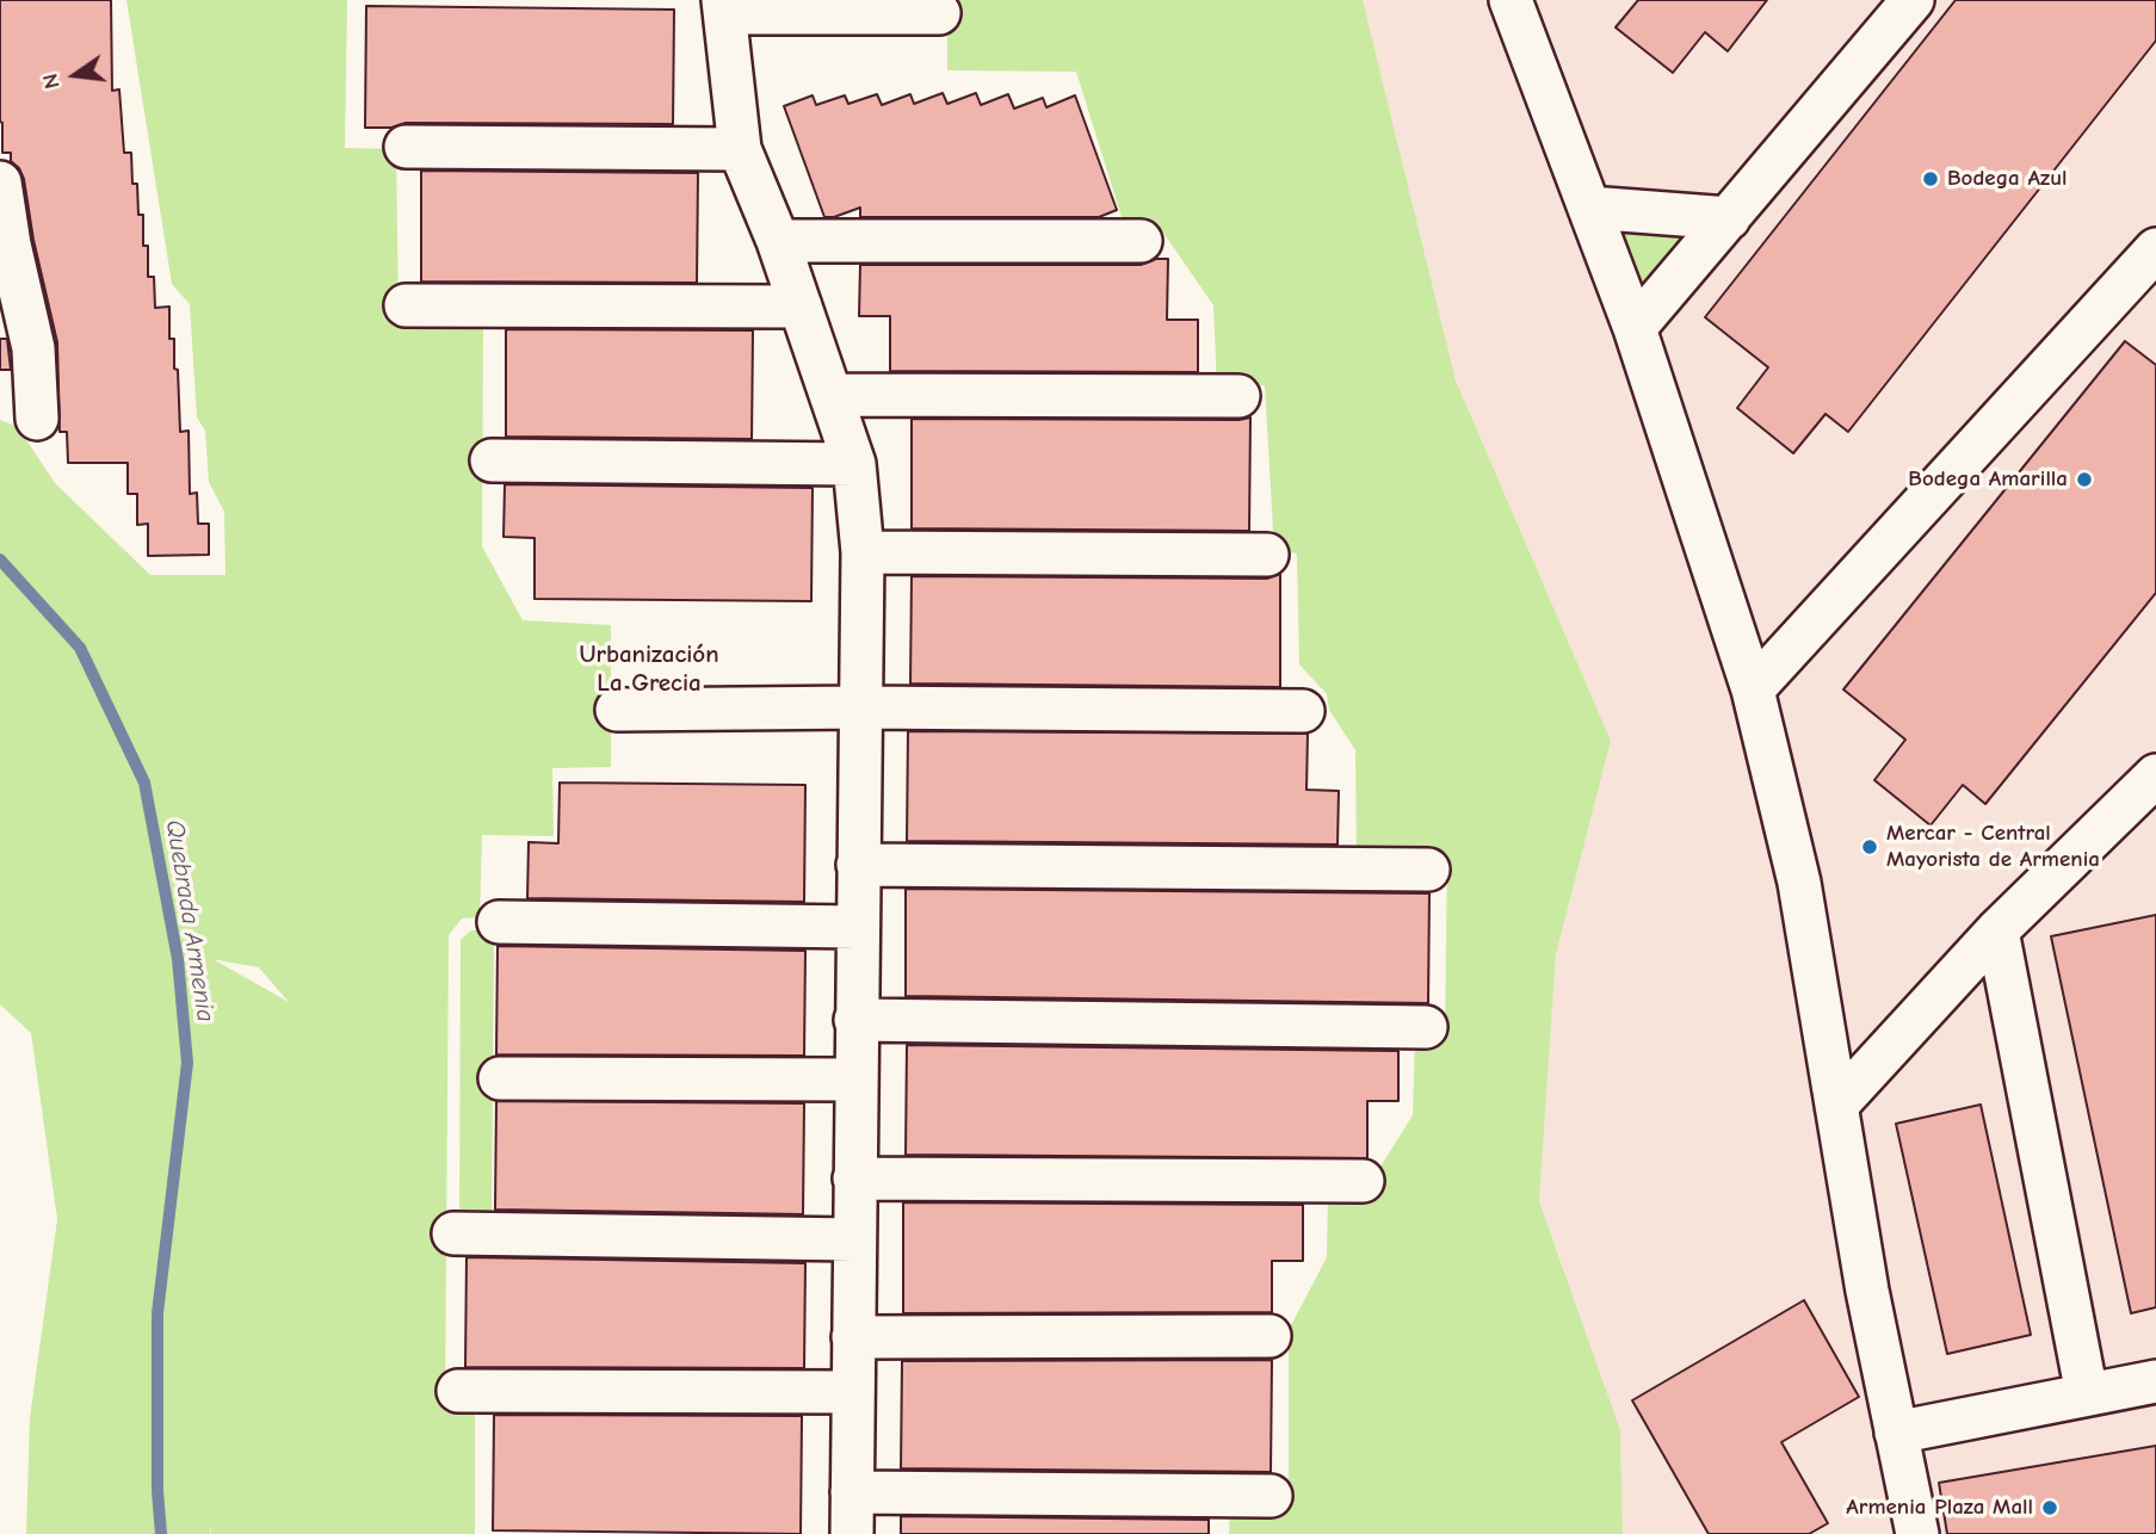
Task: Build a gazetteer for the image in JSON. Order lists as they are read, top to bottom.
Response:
{
  "districts": ["Urbanización La Grecia"],
  "water": ["Quebrada Armenia"],
  "places": [
    "Bodega Azul",
    "Bodega Amarilla",
    "Mercar - Central Mayorista de Armenia",
    "Armenia Plaza Mall"
  ],
  "north": "left"
}
